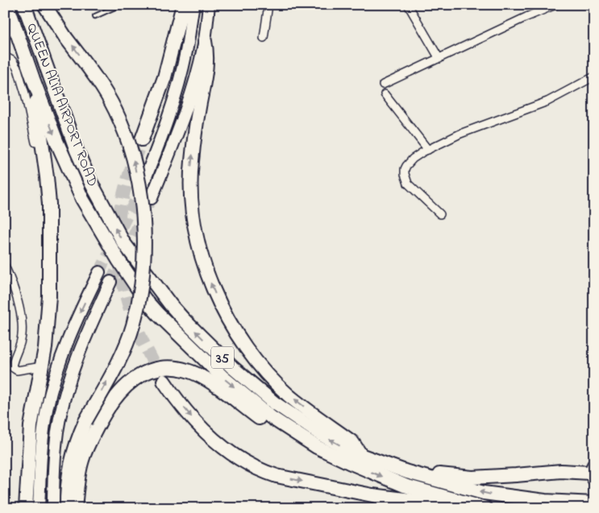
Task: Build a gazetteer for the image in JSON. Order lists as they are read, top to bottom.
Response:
{
  "streets": {
    "highway": ["QUEEN ALIA AIRPORT ROAD", "35"]
  }
}
